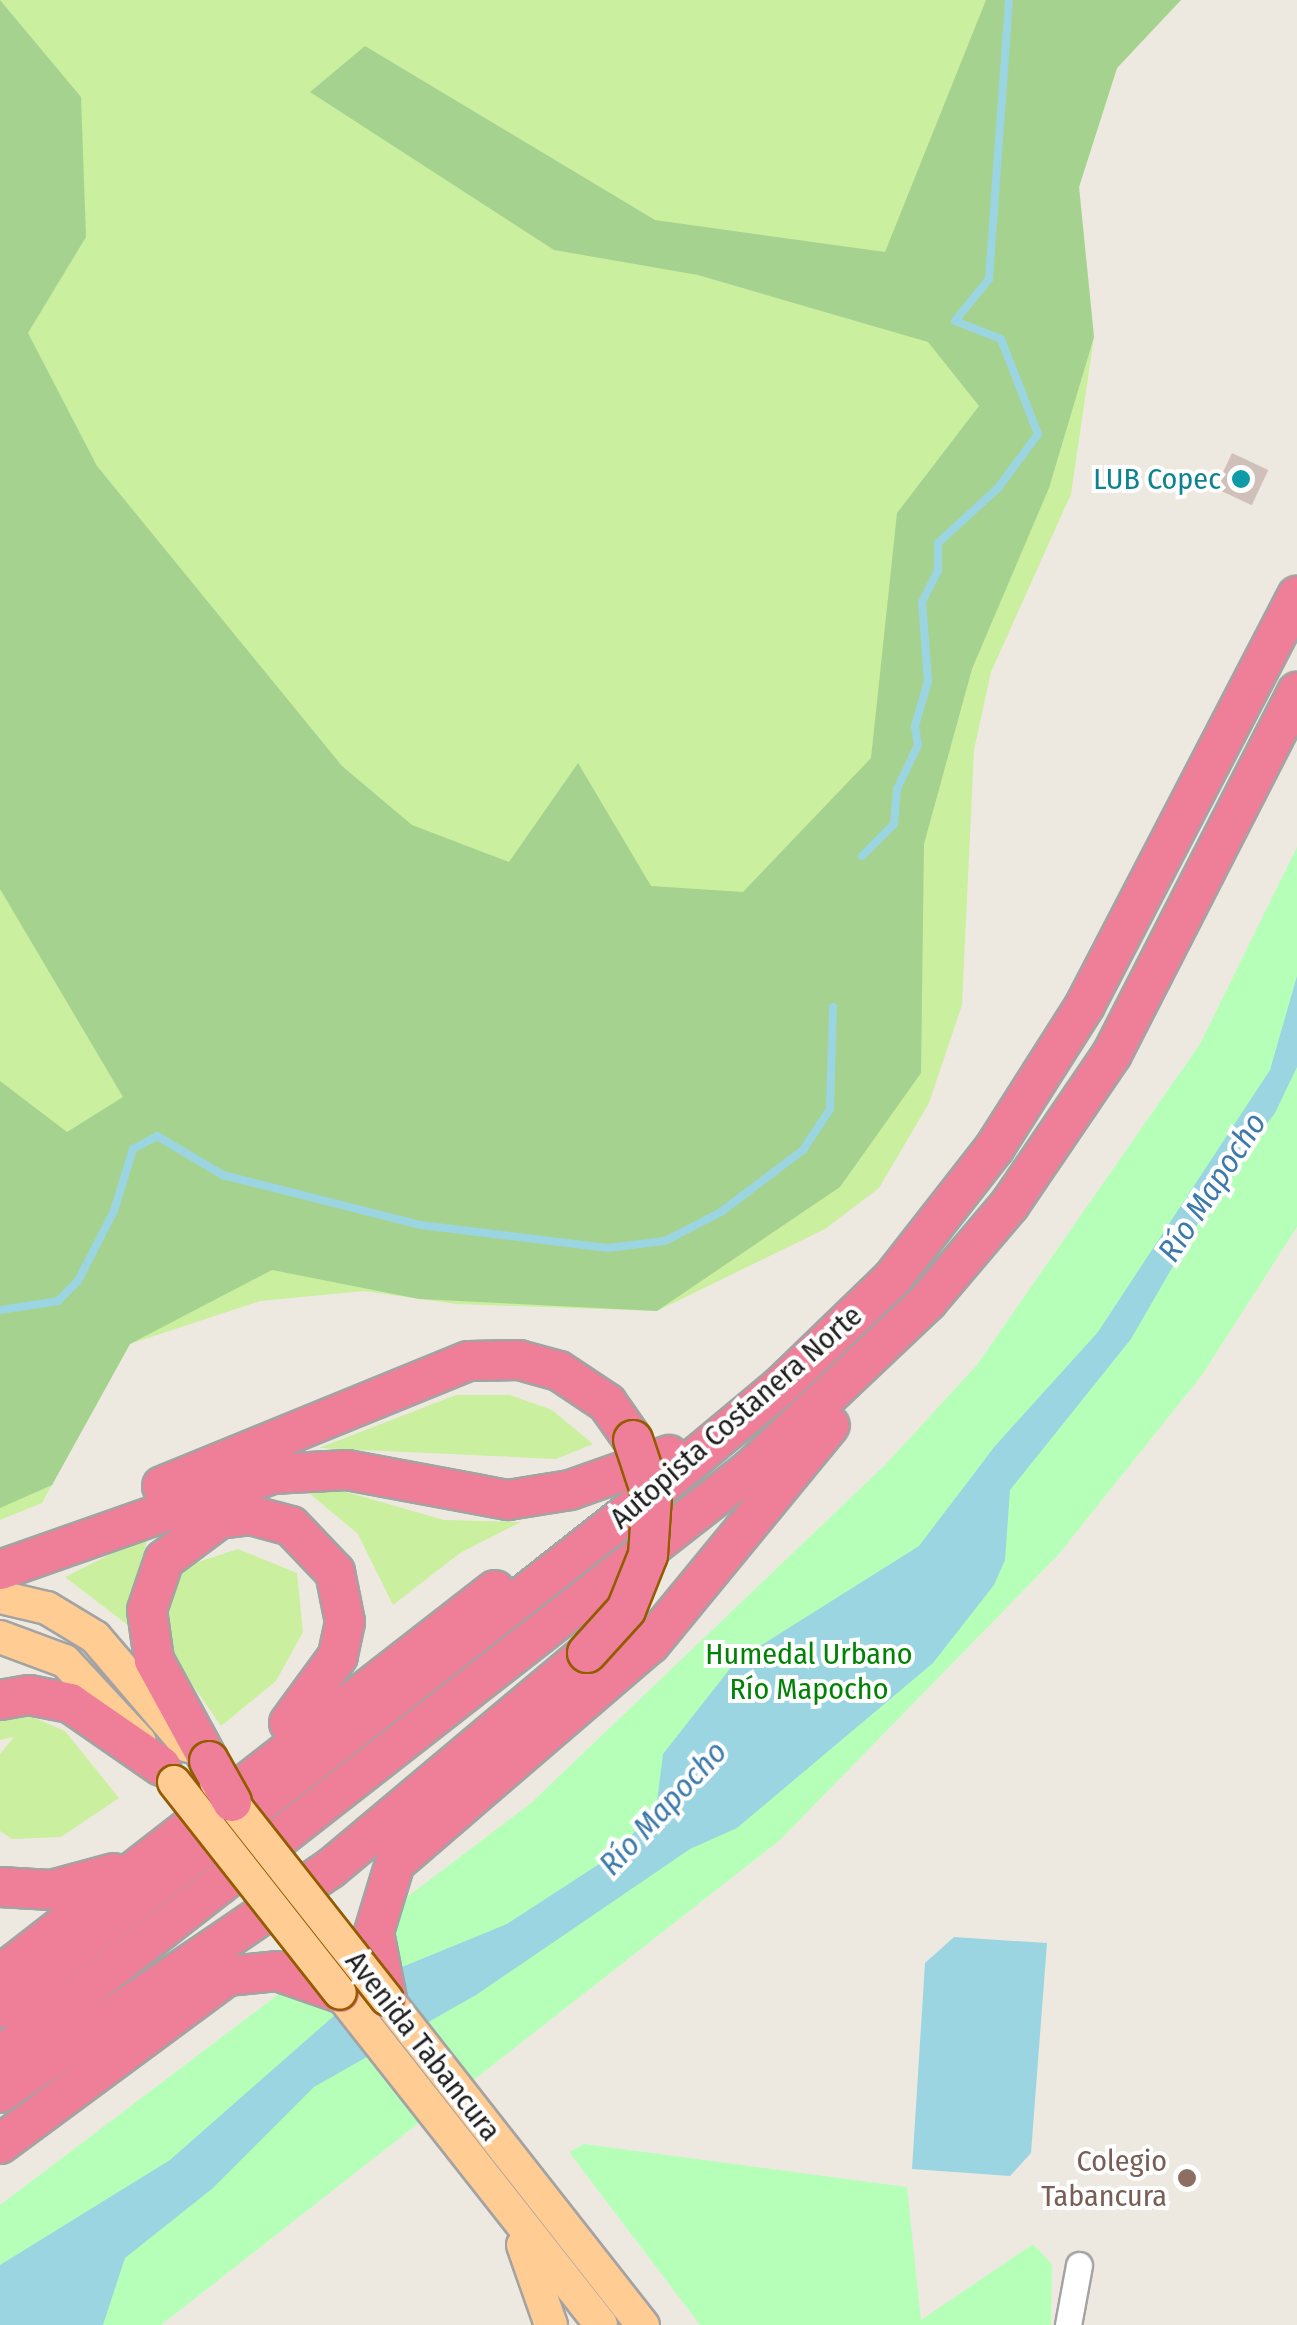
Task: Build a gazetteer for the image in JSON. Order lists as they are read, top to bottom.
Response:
{
  "streets": {
    "highway": ["Autopista Costanera Norte"],
    "main road": ["Avenida Tabancura"]
  },
  "water": ["Río Mapocho"],
  "parks": ["Humedal Urbano Río Mapocho"],
  "places": ["LUB Copec", "Colegio Tabancura"]
}
